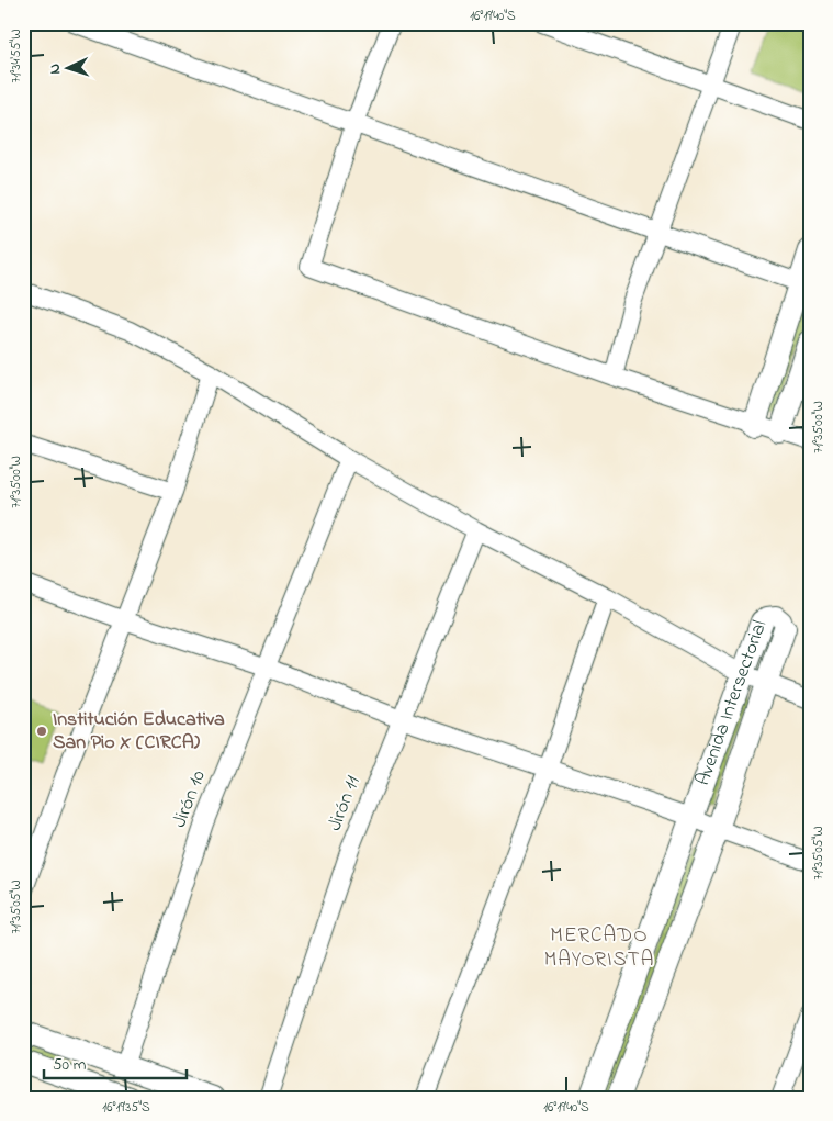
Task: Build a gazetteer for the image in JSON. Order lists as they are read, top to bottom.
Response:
{
  "streets": {
    "street": ["Avenida Intersectorial", "Jirón 10", "Jirón 11"]
  },
  "districts": ["MERCADO MAYORISTA"],
  "places": ["Institución Educativa San Pio X (CIRCA)"],
  "scale_bar": "50 m",
  "north": "left",
  "coordinates": [
    "16°19'40\"S",
    "71°34'55\"W",
    "71°35'00\"W",
    "71°35'05\"W",
    "16°19'35\"S"
  ]
}
